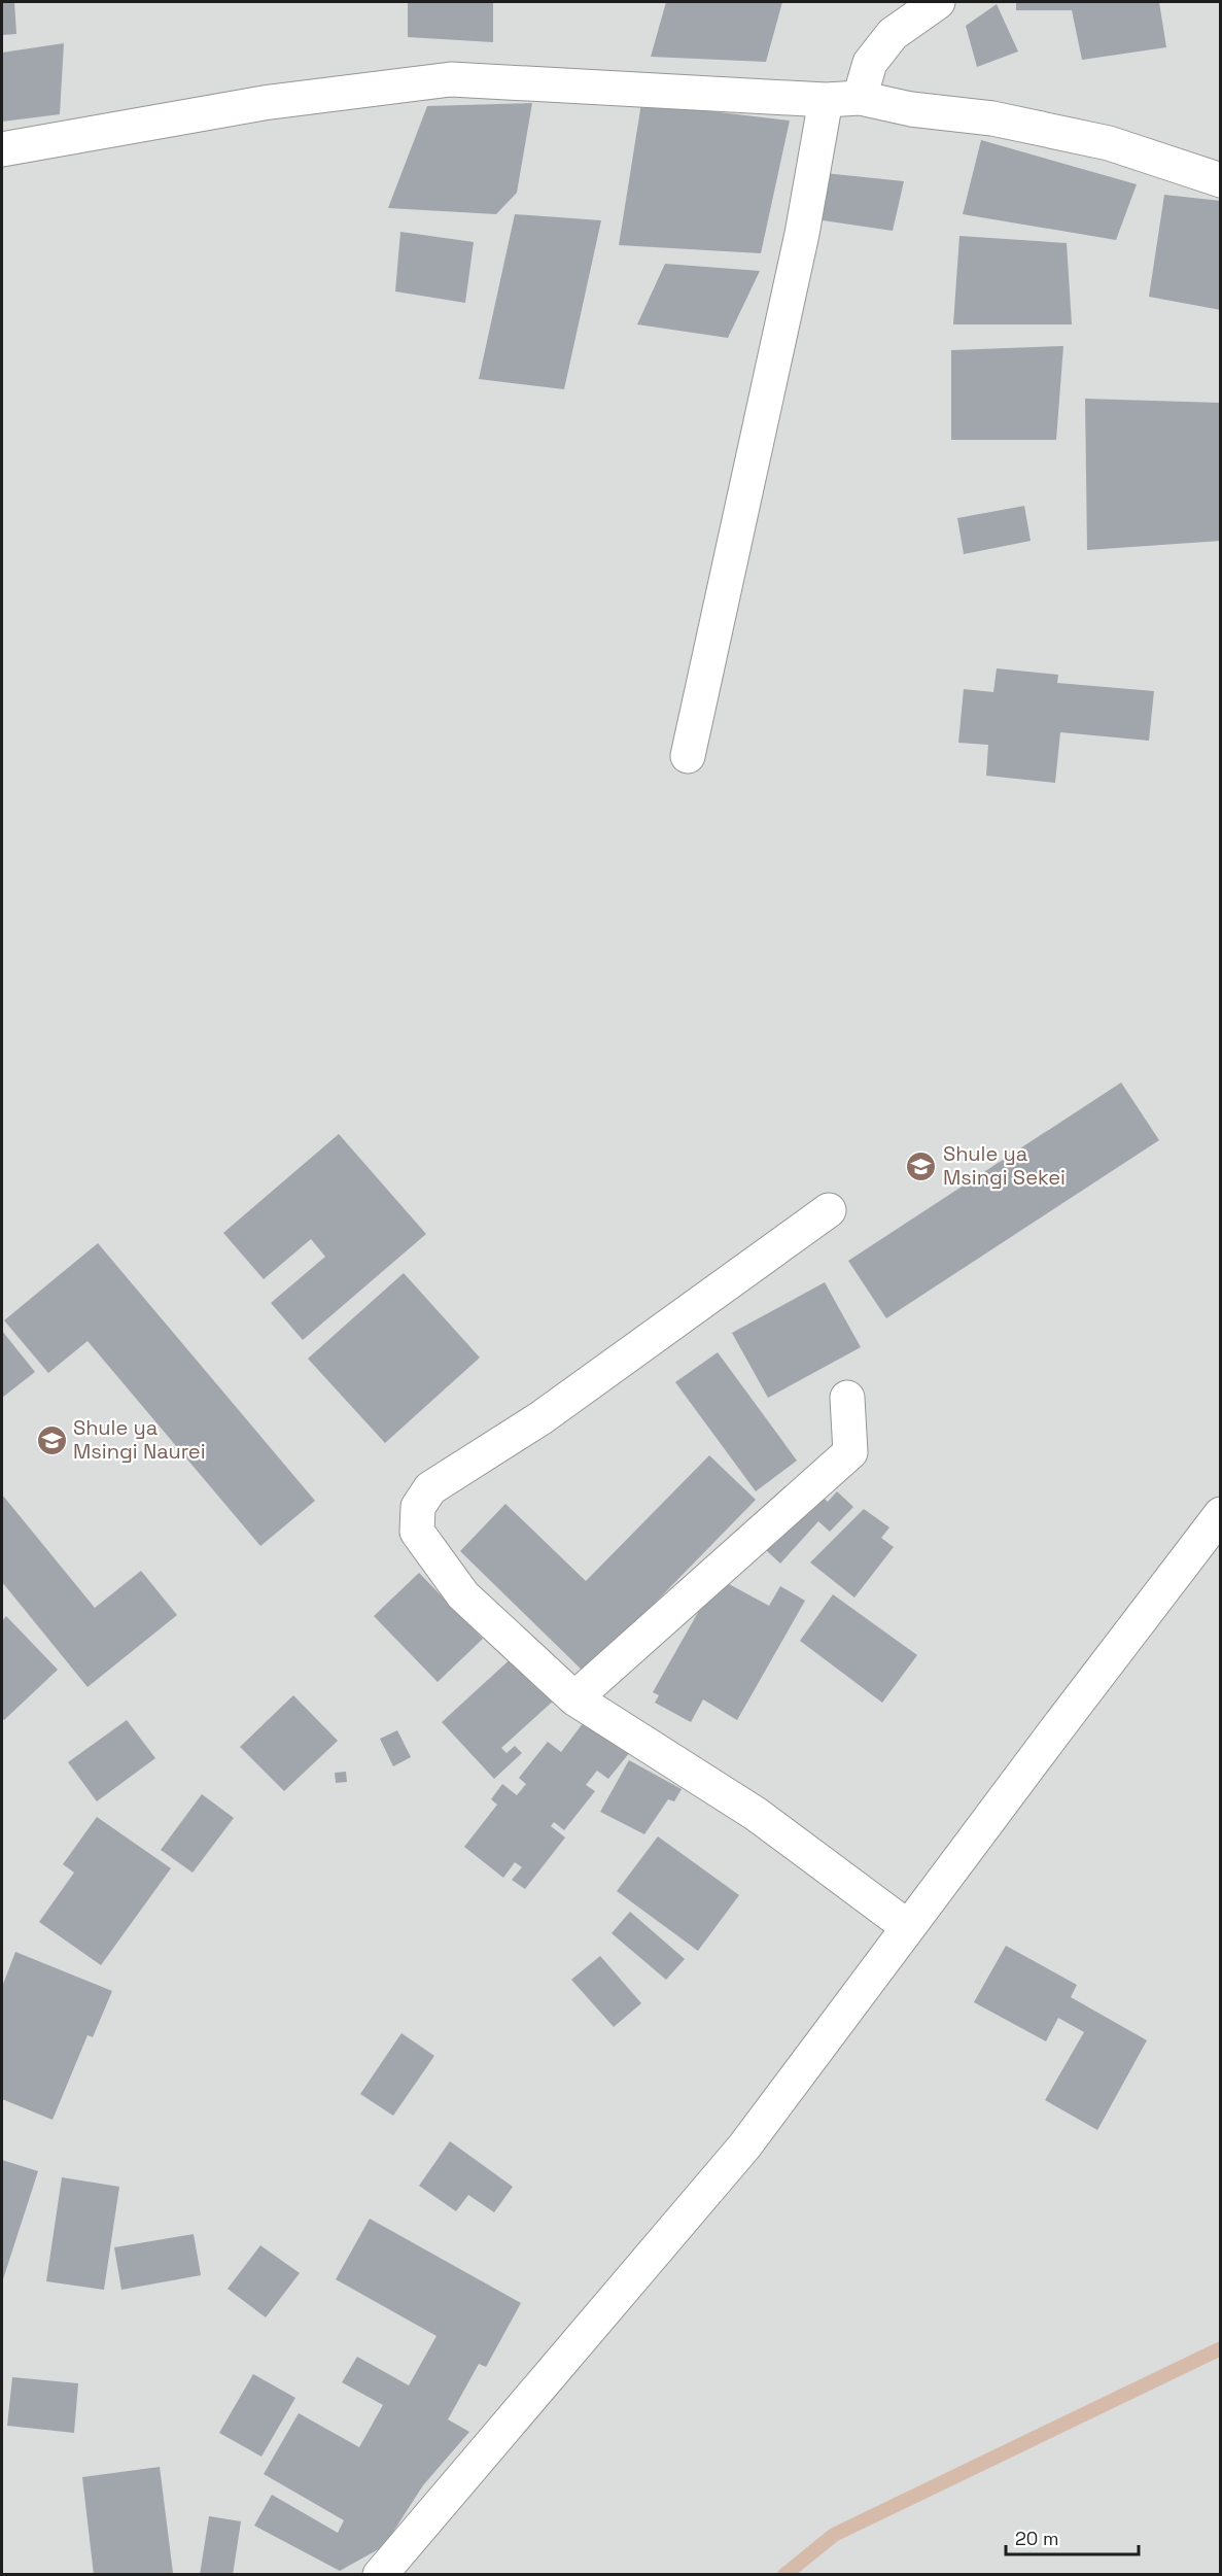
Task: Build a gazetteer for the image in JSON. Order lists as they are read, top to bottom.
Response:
{
  "places": {
    "school or university": ["Shule ya Msingi Sekei", "Shule ya Msingi Naurei"]
  },
  "scale_bar": "20 m"
}
